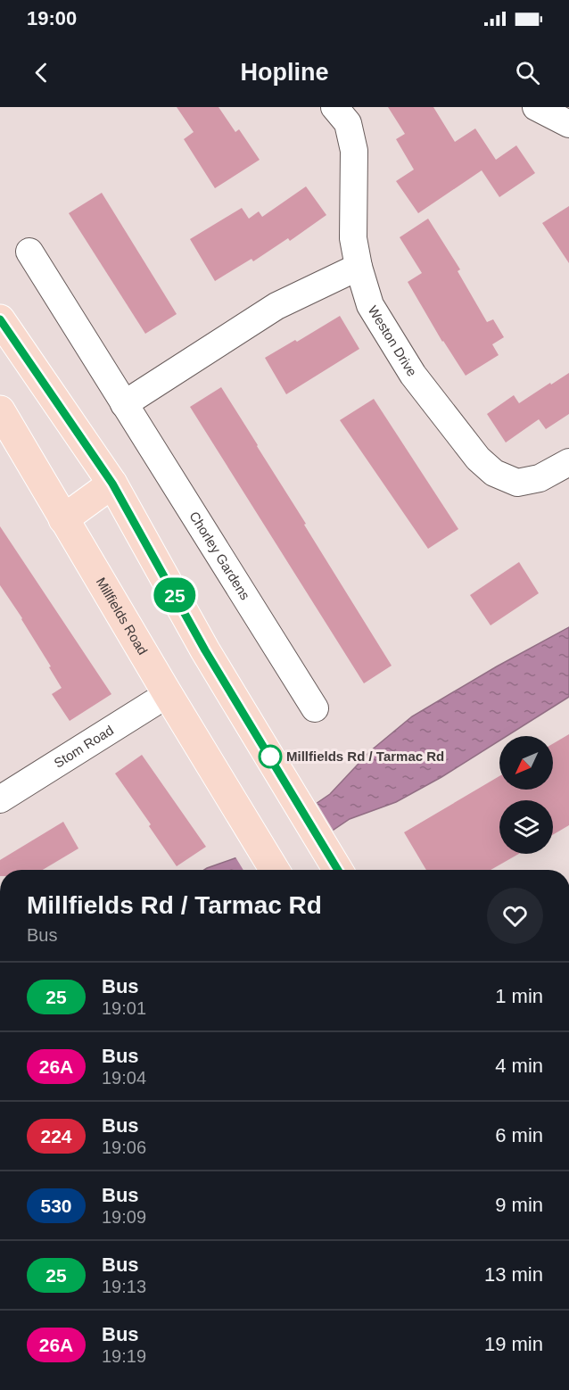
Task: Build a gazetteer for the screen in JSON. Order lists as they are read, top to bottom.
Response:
{
  "streets": {
    "main road": ["Millfields Road"],
    "street": ["Weston Drive", "Chorley Gardens", "Stom Road"]
  },
  "crossings": [
    ["Millfields Road", "Stom Road"]
  ],
  "places": ["Millfields Rd / Tarmac Rd"],
  "lines": ["bus line 25"],
  "north": "bottom left",
  "page": {
    "status": "19:00",
    "header": "Hopline",
    "on_map": "25",
    "heading": ["Millfields Rd / Tarmac Rd", "Bus"],
    "list": [
      {
        "mark": "25",
        "name": "Bus",
        "note": "19:01",
        "value": "1 min"
      },
      {
        "mark": "26A",
        "name": "Bus",
        "note": "19:04",
        "value": "4 min"
      },
      {
        "mark": "224",
        "name": "Bus",
        "note": "19:06",
        "value": "6 min"
      },
      {
        "mark": "530",
        "name": "Bus",
        "note": "19:09",
        "value": "9 min"
      },
      {
        "mark": "25",
        "name": "Bus",
        "note": "19:13",
        "value": "13 min"
      },
      {
        "mark": "26A",
        "name": "Bus",
        "note": "19:19",
        "value": "19 min"
      }
    ]
  }
}
